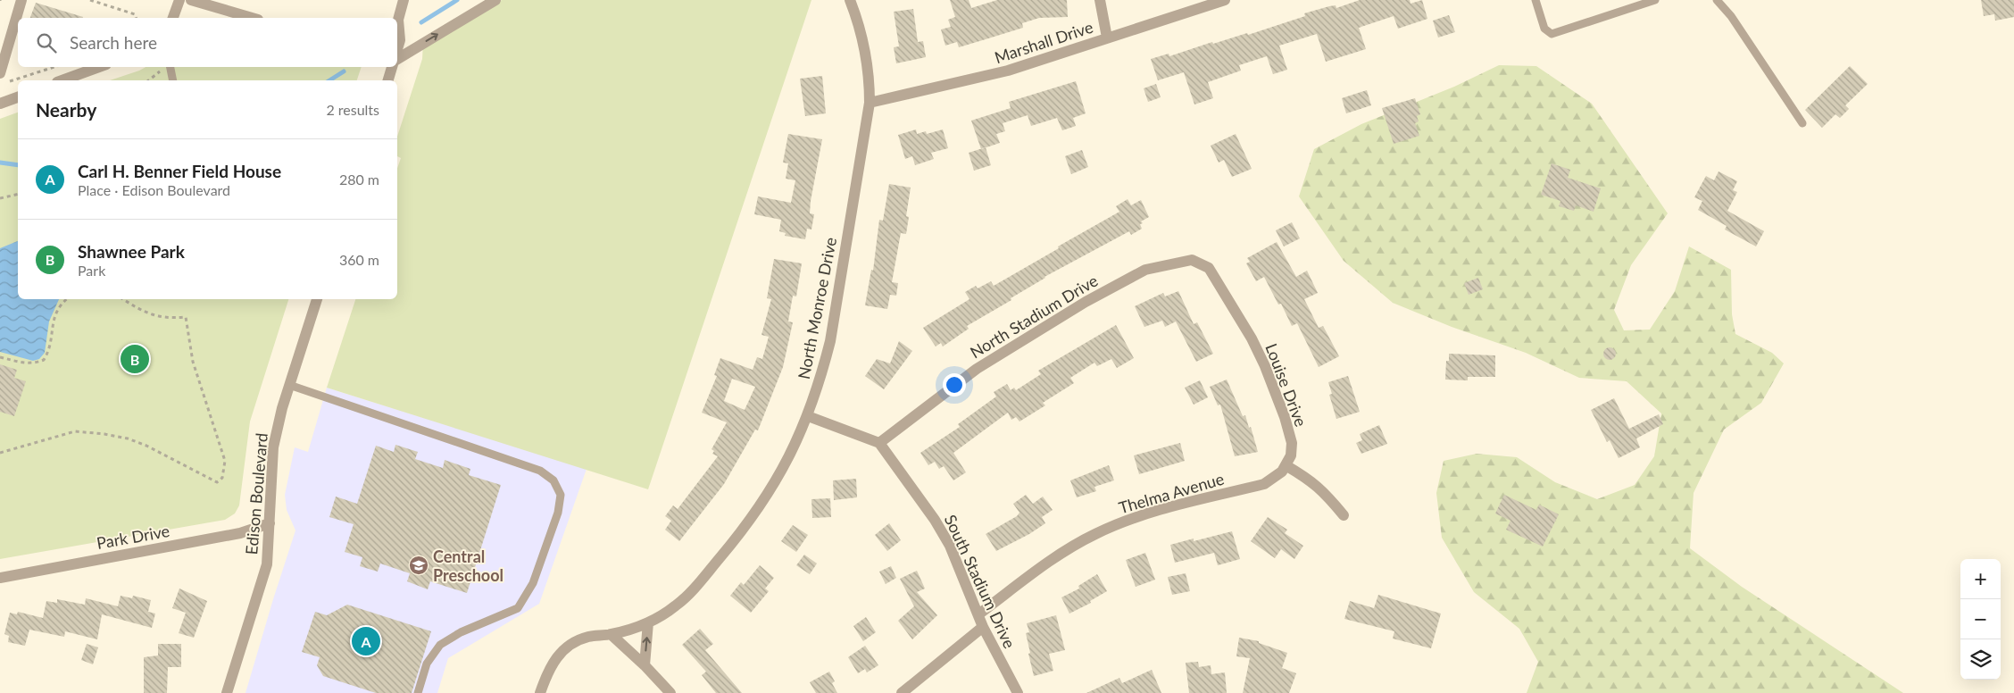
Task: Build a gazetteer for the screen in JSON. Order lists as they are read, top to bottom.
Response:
{
  "streets": {
    "street": [
      "Marshall Drive",
      "North Monroe Drive",
      "North Stadium Drive",
      "Louise Drive",
      "Thelma Avenue",
      "Edison Boulevard",
      "Park Drive",
      "South Stadium Drive"
    ]
  },
  "crossings": [
    ["Marshall Drive", "North Monroe Drive"],
    ["North Stadium Drive", "Louise Drive"],
    ["North Stadium Drive", "South Stadium Drive"],
    ["Louise Drive", "Thelma Avenue"],
    ["Thelma Avenue", "South Stadium Drive"],
    ["Edison Boulevard", "Park Drive"]
  ],
  "places": {
    "school or university": ["Central Preschool"]
  },
  "page": {
    "search": "Search here",
    "heading": ["Nearby", "2 results"],
    "list": [
      {
        "mark": "A",
        "name": "Carl H. Benner Field House",
        "note": "Place · Edison Boulevard",
        "value": "280 m"
      },
      {
        "mark": "B",
        "name": "Shawnee Park",
        "note": "Park",
        "value": "360 m"
      }
    ],
    "pins": ["B", "A"],
    "map_buttons": ["+", "−"]
  }
}
